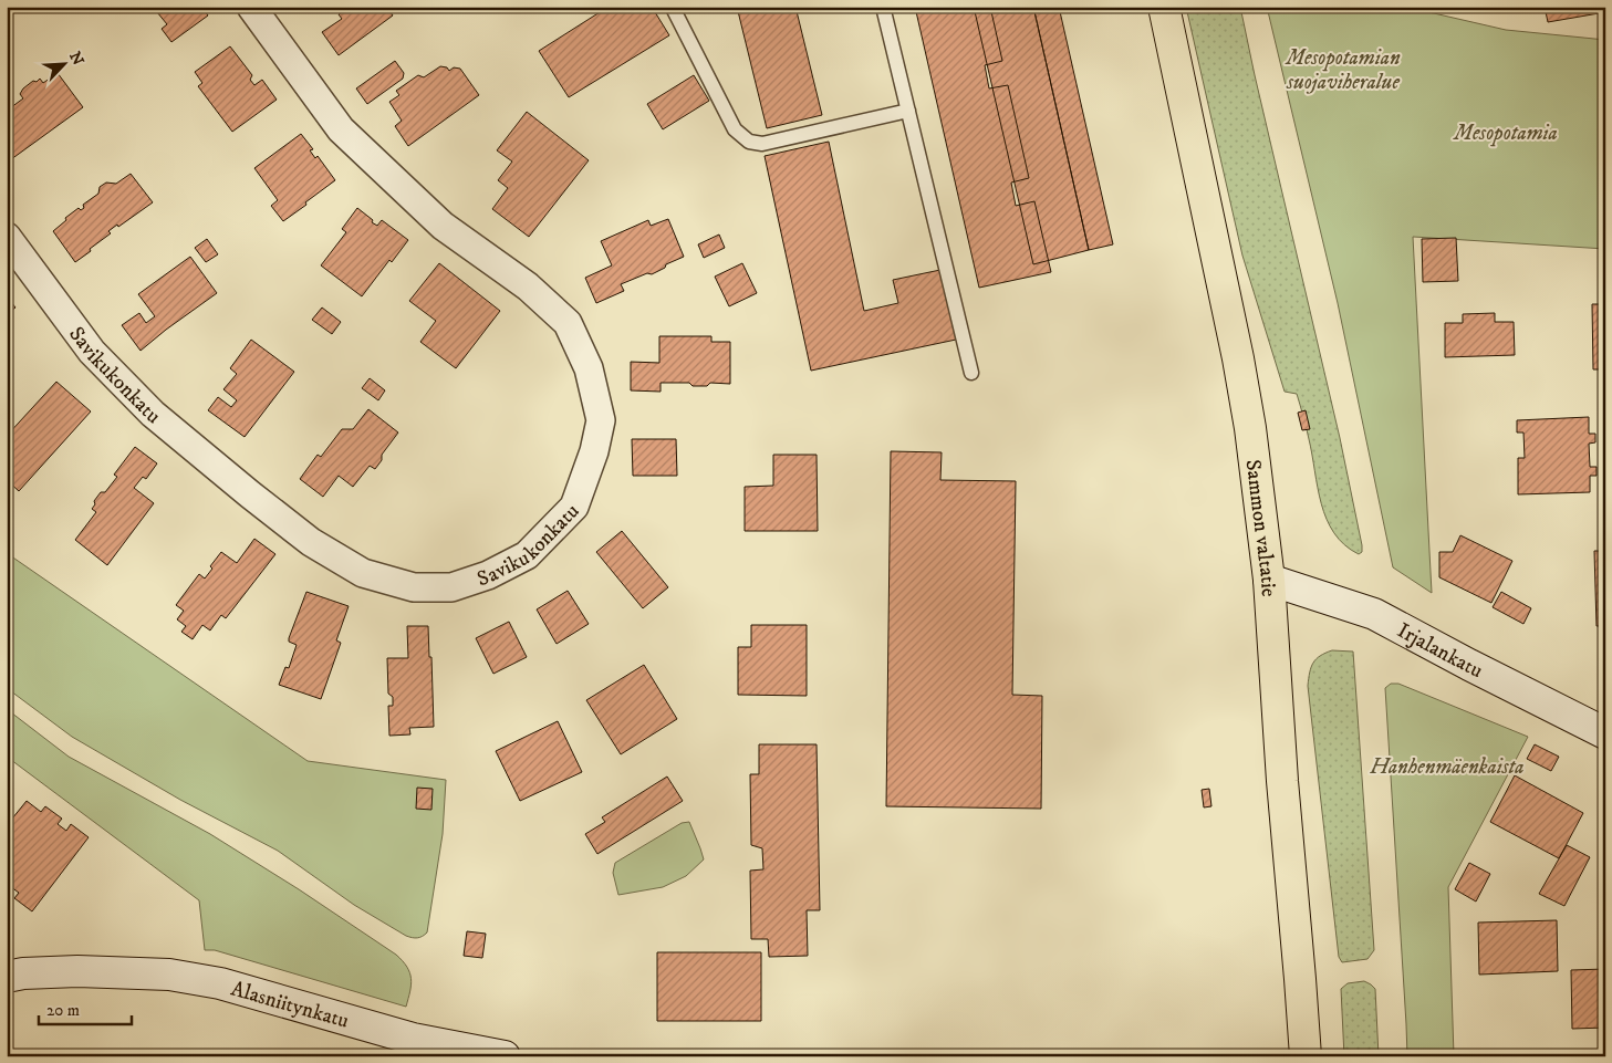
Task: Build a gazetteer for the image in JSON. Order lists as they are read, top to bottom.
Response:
{
  "streets": {
    "main road": ["Sammon valtatie"],
    "street": ["Savikukonkatu", "Irjalankatu", "Alasniitynkatu"]
  },
  "crossings": [
    ["Sammon valtatie", "Irjalankatu"]
  ],
  "parks": ["Mesopotamian suojaviheralue", "Mesopotamia", "Hanhenmäenkaista"],
  "scale_bar": "20 m",
  "north": "top right"
}
